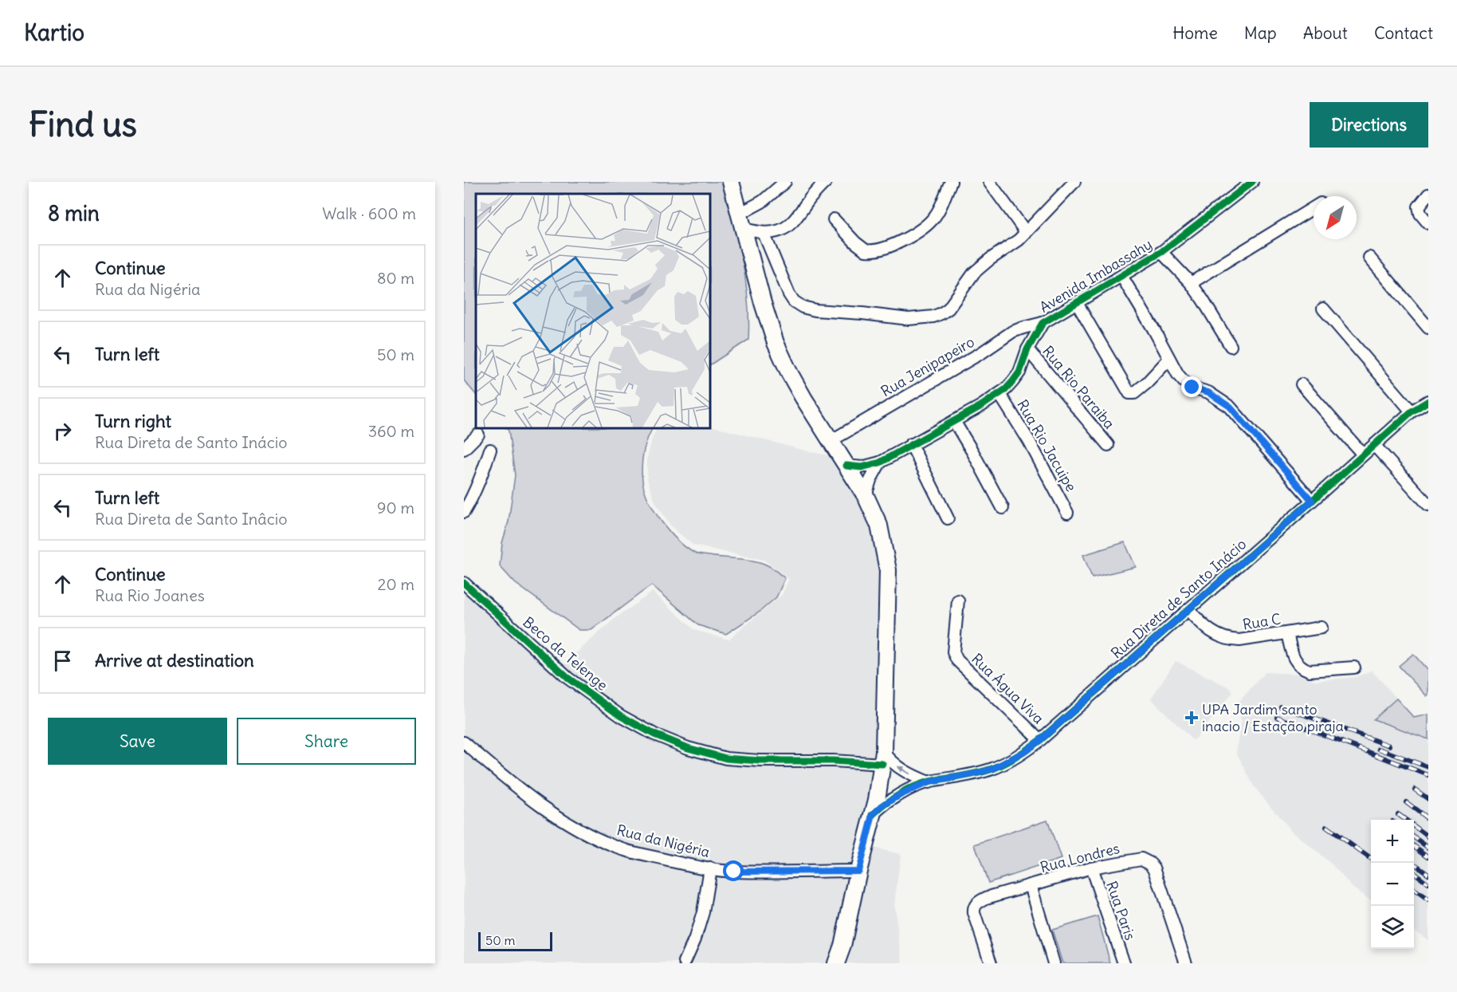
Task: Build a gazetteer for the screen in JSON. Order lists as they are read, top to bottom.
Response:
{
  "streets": {
    "street": [
      "Avenida Imbassahy",
      "Rua Jenipapeiro",
      "Rua Rio Paraiba",
      "Rua Rio Jacuipe",
      "Rua Direta de Santo Inácio",
      "Rua C",
      "Beco da Telenge",
      "Rua Água Viva",
      "Rua da Nigéria",
      "Rua Londres",
      "Rua Paris"
    ]
  },
  "crossings": [
    ["Avenida Imbassahy", "Rua Jenipapeiro"],
    ["Avenida Imbassahy", "Rua Rio Paraiba"],
    ["Avenida Imbassahy", "Rua Rio Jacuipe"],
    ["Rua Direta de Santo Inácio", "Rua C"],
    ["Rua Direta de Santo Inácio", "Rua Água Viva"],
    ["Rua Londres", "Rua Paris"]
  ],
  "places": {
    "health": ["UPA Jardim santo inacio / Estação piraja"]
  },
  "scale_bar": "50 m",
  "north": "bottom left",
  "page": {
    "header": "Kartio",
    "nav": [
      "Home",
      "Map",
      "About",
      "Contact"
    ],
    "buttons": [
      "Directions",
      ["Save", "Share"]
    ],
    "title": "Find us",
    "heading": ["8 min", "Walk · 600 m"],
    "list": [
      ["Continue", "Rua da Nigéria", "80 m"],
      ["Turn left", "50 m"],
      ["Turn right", "Rua Direta de Santo Inácio", "360 m"],
      ["Turn left", "Rua Direta de Santo Inâcio", "90 m"],
      ["Continue", "Rua Rio Joanes", "20 m"],
      "Arrive at destination"
    ],
    "map_buttons": ["+", "−"],
    "scale": "50 m"
  }
}
